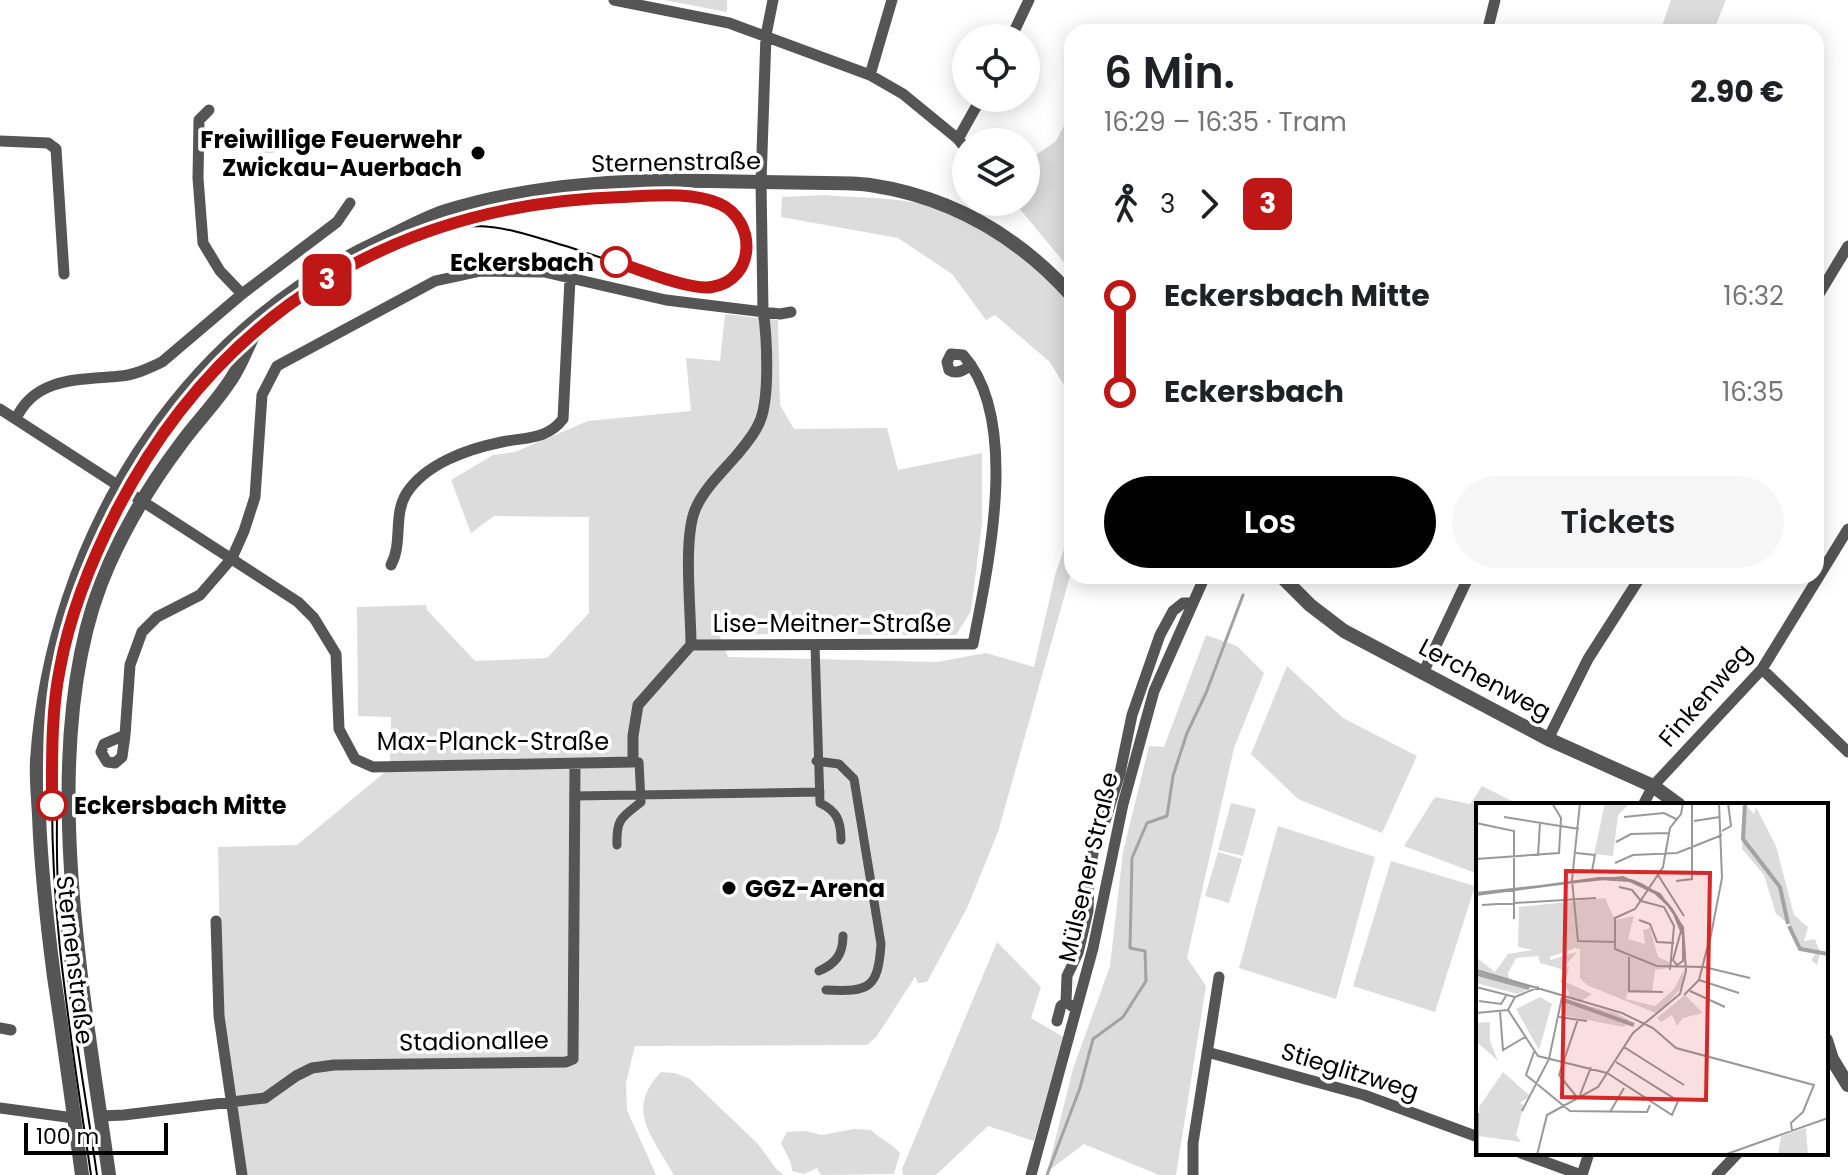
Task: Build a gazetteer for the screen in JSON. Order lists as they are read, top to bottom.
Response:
{
  "streets": {
    "street": [
      "Sternenstraße",
      "Lise-Meitner-Straße",
      "Lerchenweg",
      "Finkenweg",
      "Max-Planck-Straße",
      "Mülsener Straße",
      "Stadionallee",
      "Stieglitzweg"
    ]
  },
  "crossings": [
    ["Sternenstraße", "Max-Planck-Straße"],
    ["Lerchenweg", "Finkenweg"],
    ["Max-Planck-Straße", "Stadionallee"]
  ],
  "places": [
    "Freiwillige Feuerwehr Zwickau-Auerbach",
    "Eckersbach",
    "Eckersbach Mitte",
    "GGZ-Arena"
  ],
  "lines": ["tram line 3"],
  "scale_bar": "100 m",
  "page": {
    "on_map": "3",
    "heading": ["6 Min.", "16:29 – 16:35 · Tram", "2.90 €"],
    "legs": ["3", "3"],
    "list": [
      {
        "name": "Eckersbach Mitte",
        "value": "16:32"
      },
      {
        "name": "Eckersbach",
        "value": "16:35"
      }
    ],
    "buttons": ["Los", "Tickets"],
    "scale": "100 m"
  }
}
